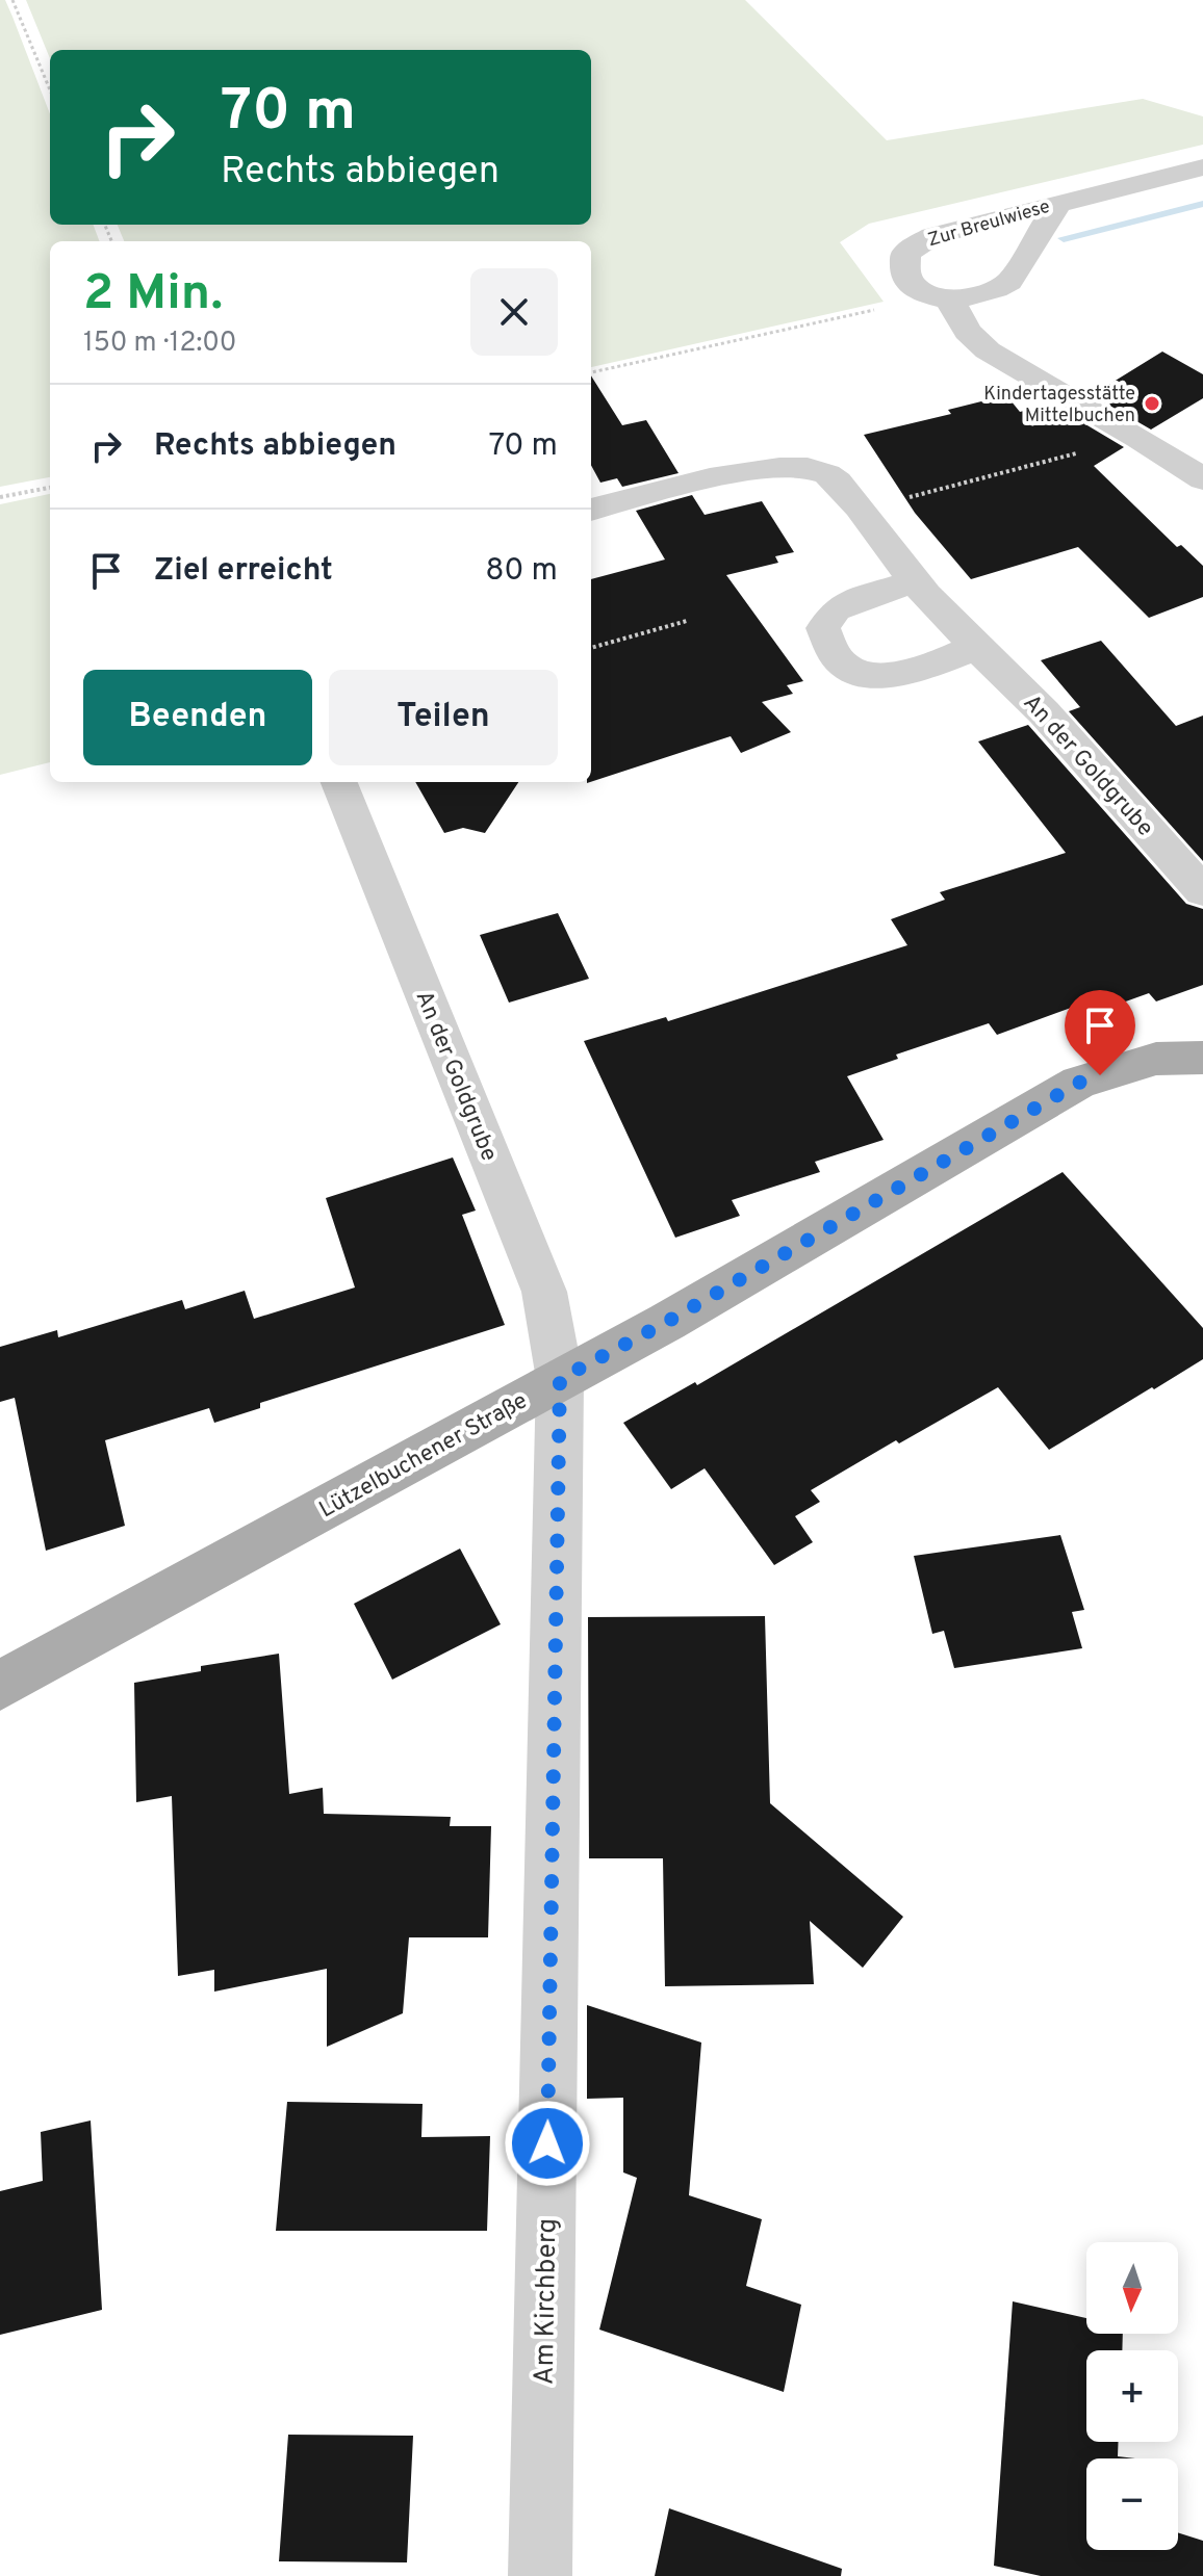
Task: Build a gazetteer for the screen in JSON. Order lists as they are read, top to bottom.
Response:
{
  "streets": {
    "main road": ["Lützelbuchener Straße"],
    "street": ["Zur Breulwiese", "An der Goldgrube", "Am Kirchberg"]
  },
  "crossings": [
    ["An der Goldgrube", "Lützelbuchener Straße"],
    ["An der Goldgrube", "Am Kirchberg"],
    ["Lützelbuchener Straße", "Am Kirchberg"]
  ],
  "places": ["Kindertagesstätte Mittelbuchen"],
  "north": "bottom",
  "page": {
    "turn": ["70 m", "Rechts abbiegen"],
    "heading": ["2 Min.", "150 m · 12:00"],
    "list": [
      {
        "name": "Rechts abbiegen",
        "value": "70 m"
      },
      {
        "name": "Ziel erreicht",
        "value": "80 m"
      }
    ],
    "buttons": ["Beenden", "Teilen"],
    "map_buttons": ["+", "−"]
  }
}
